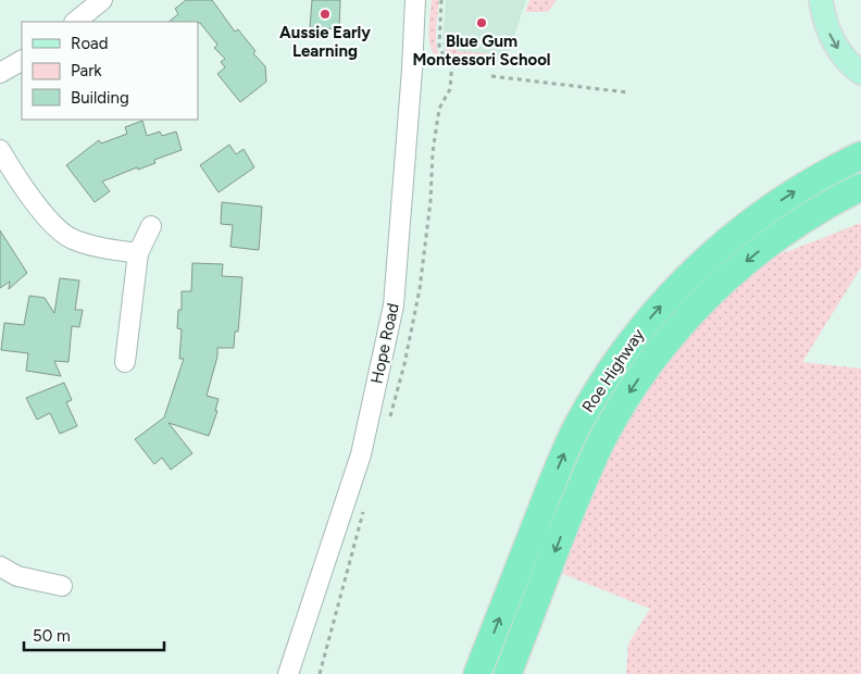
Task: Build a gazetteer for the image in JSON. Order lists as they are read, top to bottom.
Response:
{
  "streets": {
    "highway": ["Roe Highway"],
    "street": ["Hope Road"]
  },
  "places": ["Aussie Early Learning", "Blue Gum Montessori School"],
  "legend": ["Road", "Park", "Building"],
  "scale_bar": "50 m"
}
